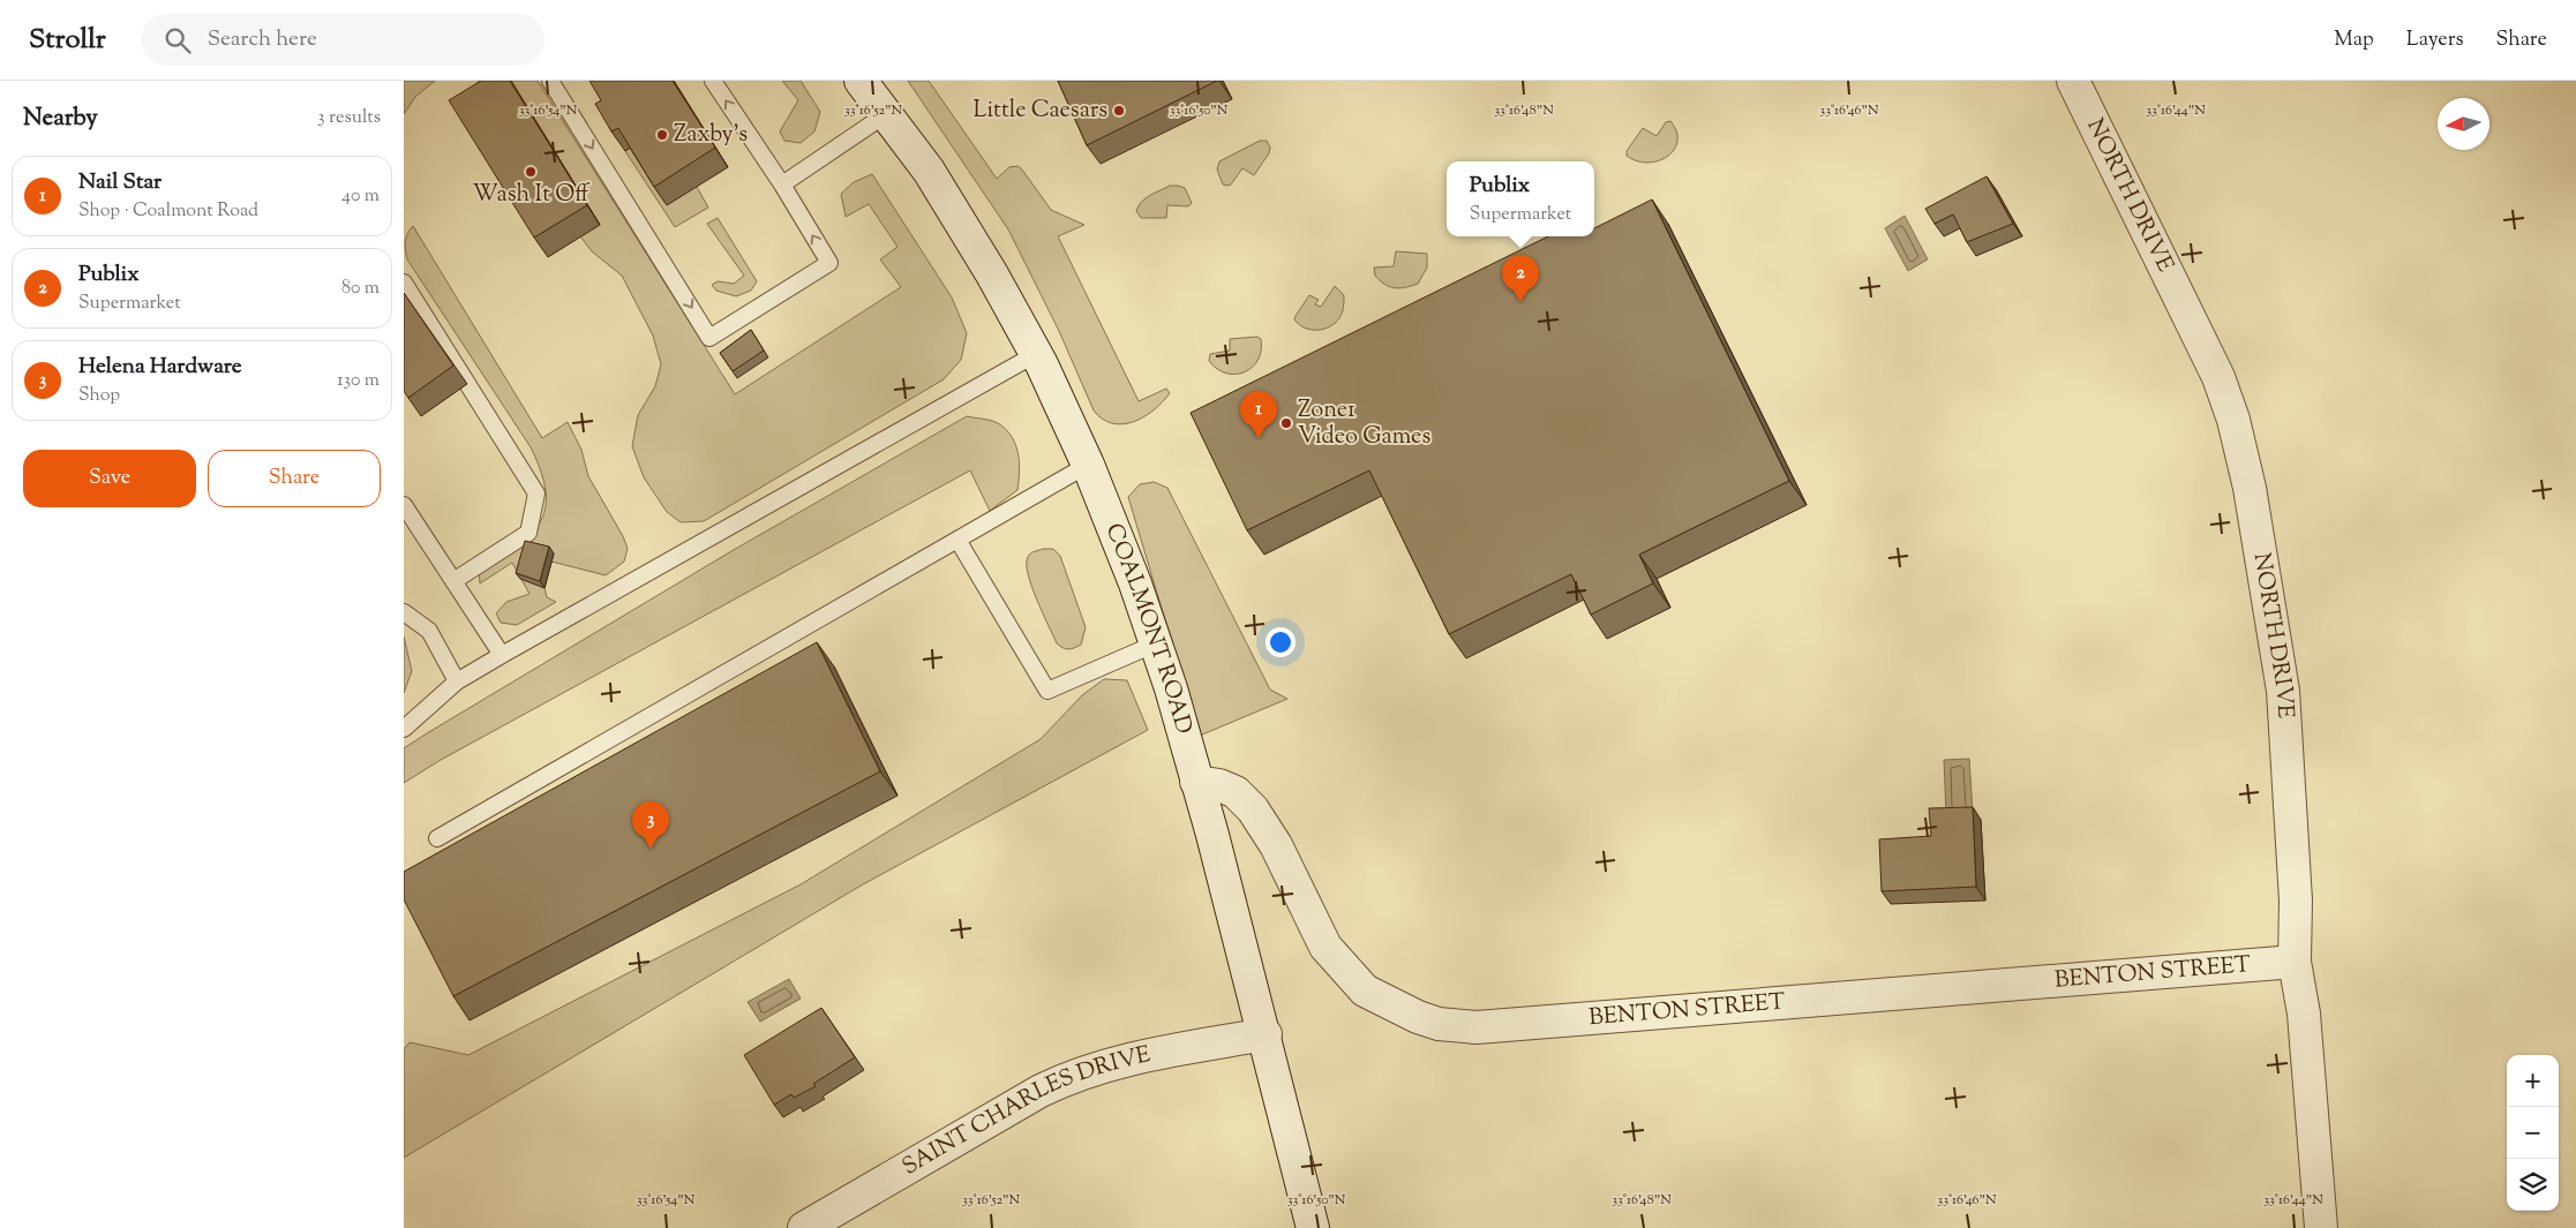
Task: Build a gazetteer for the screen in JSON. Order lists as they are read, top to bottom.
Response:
{
  "streets": {
    "street": [
      "NORTH DRIVE",
      "COALMONT ROAD",
      "BENTON STREET",
      "SAINT CHARLES DRIVE"
    ]
  },
  "crossings": [
    ["NORTH DRIVE", "BENTON STREET"],
    ["COALMONT ROAD", "BENTON STREET"],
    ["COALMONT ROAD", "SAINT CHARLES DRIVE"]
  ],
  "places": [
    "Little Caesars",
    "Zaxby's",
    "Wash It Off",
    "Zone1 Video Games"
  ],
  "north": "left",
  "page": {
    "header": "Strollr",
    "search": "Search here",
    "nav": ["Map", "Layers", "Share"],
    "heading": ["Nearby", "3 results"],
    "list": [
      {
        "mark": "1",
        "name": "Nail Star",
        "note": "Shop · Coalmont Road",
        "value": "40 m"
      },
      {
        "mark": "2",
        "name": "Publix",
        "note": "Supermarket",
        "value": "80 m"
      },
      {
        "mark": "3",
        "name": "Helena Hardware",
        "note": "Shop",
        "value": "130 m"
      }
    ],
    "popup": ["Publix", "Supermarket"],
    "pins": ["2", "1", "3"],
    "buttons": ["Save", "Share"],
    "map_buttons": ["+", "−"]
  },
  "coordinates": [
    "33°16'54\"N",
    "33°16'52\"N",
    "33°16'50\"N",
    "33°16'48\"N",
    "33°16'46\"N",
    "33°16'44\"N"
  ]
}
